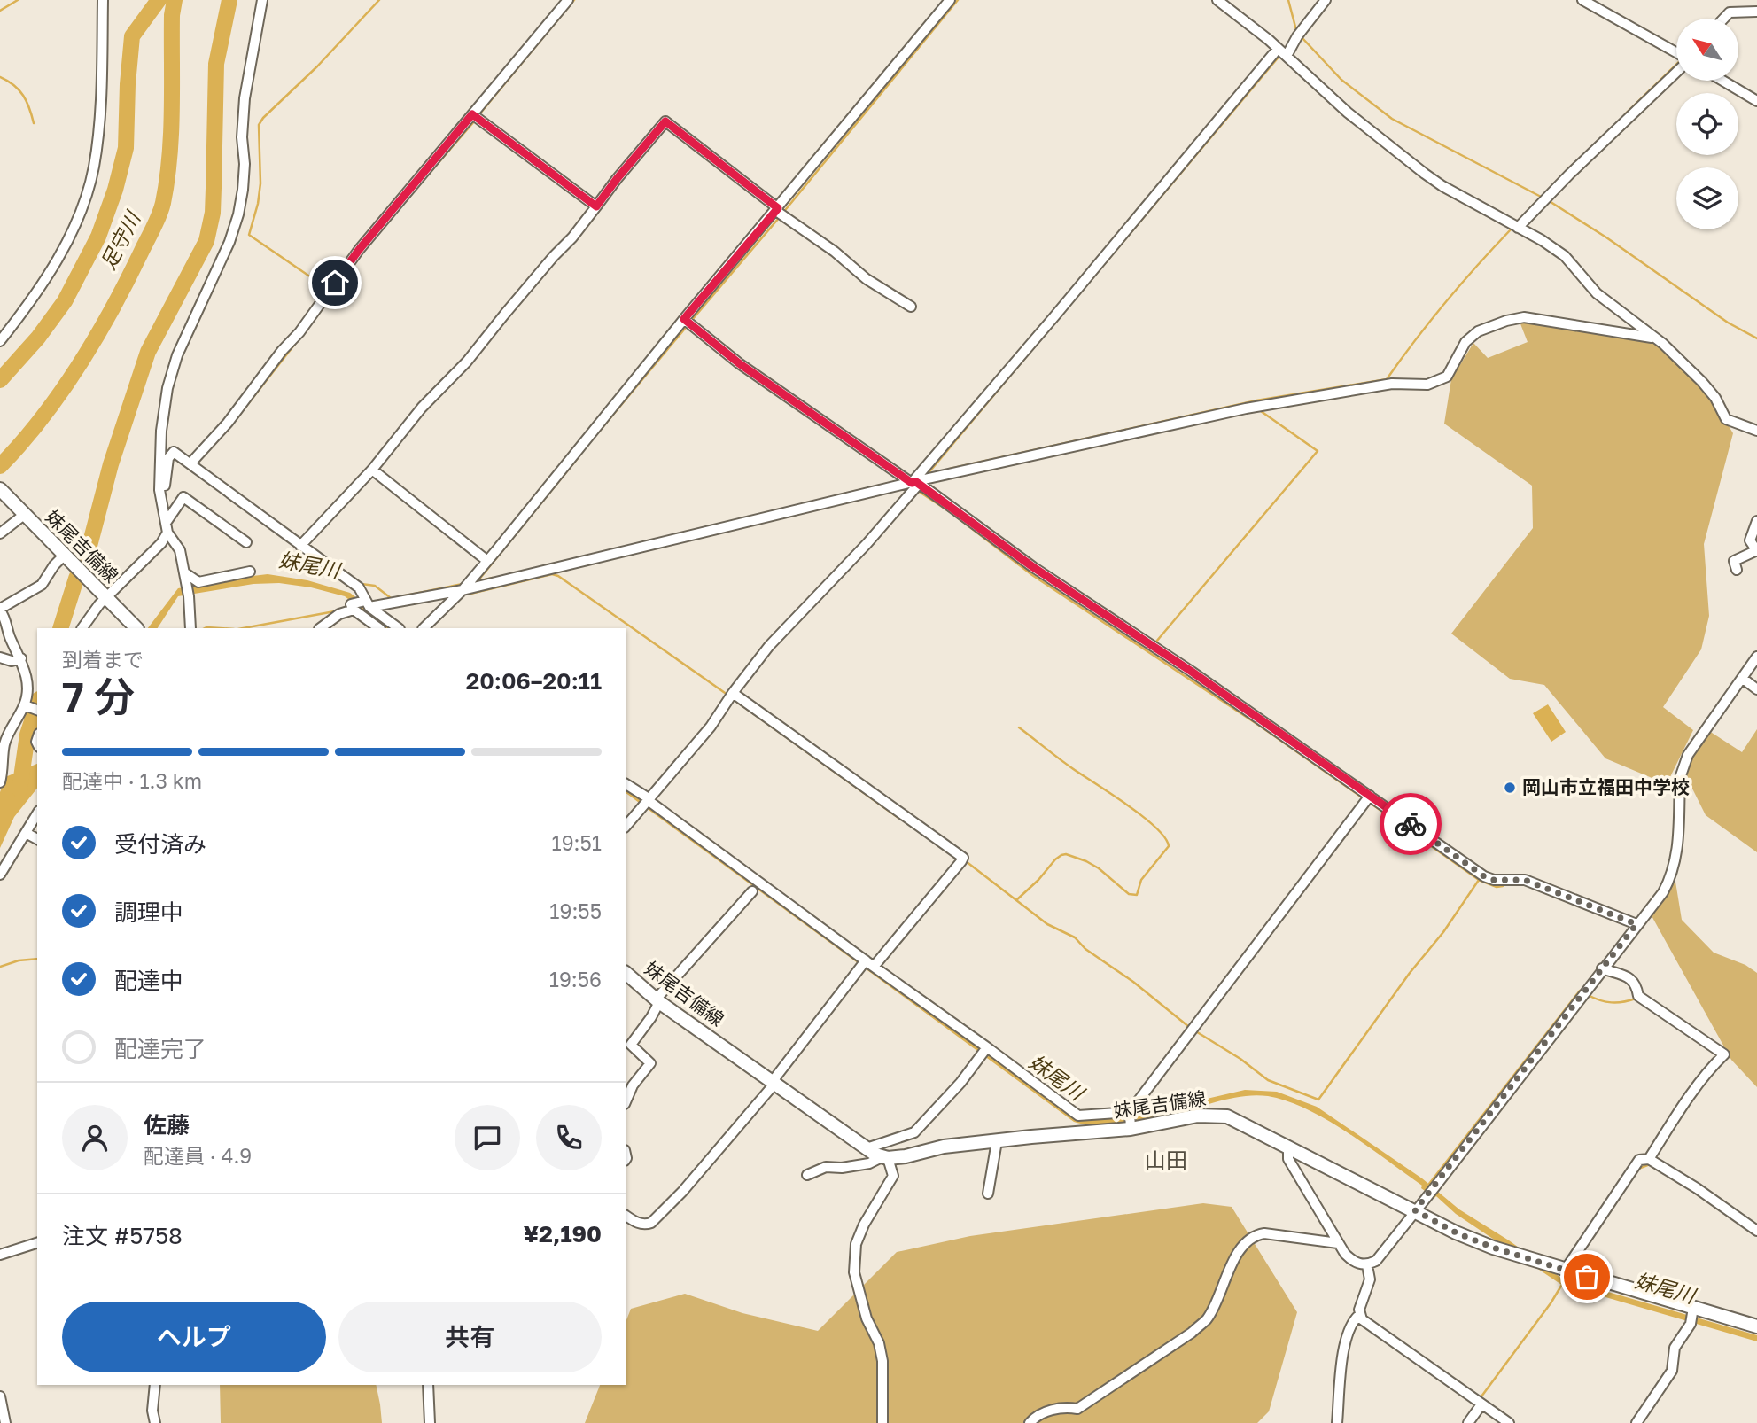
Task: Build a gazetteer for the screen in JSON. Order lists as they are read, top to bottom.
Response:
{
  "streets": {
    "main road": ["妹尾吉備線"]
  },
  "districts": ["山田"],
  "water": ["足守川", "妹尾川"],
  "places": ["岡山市立福田中学校"],
  "north": "top left",
  "page": {
    "heading": ["7 分", "到着まで", "20:06–20:11"],
    "panel": [
      "佐藤",
      "配達員 · 4.9",
      "注文 #5758",
      "¥2,190"
    ],
    "bar": "配達中 · 1.3 km",
    "list": [
      ["受付済み", "19:51"],
      ["調理中", "19:55"],
      ["配達中", "19:56"],
      "配達完了"
    ],
    "buttons": ["ヘルプ", "共有"]
  }
}
